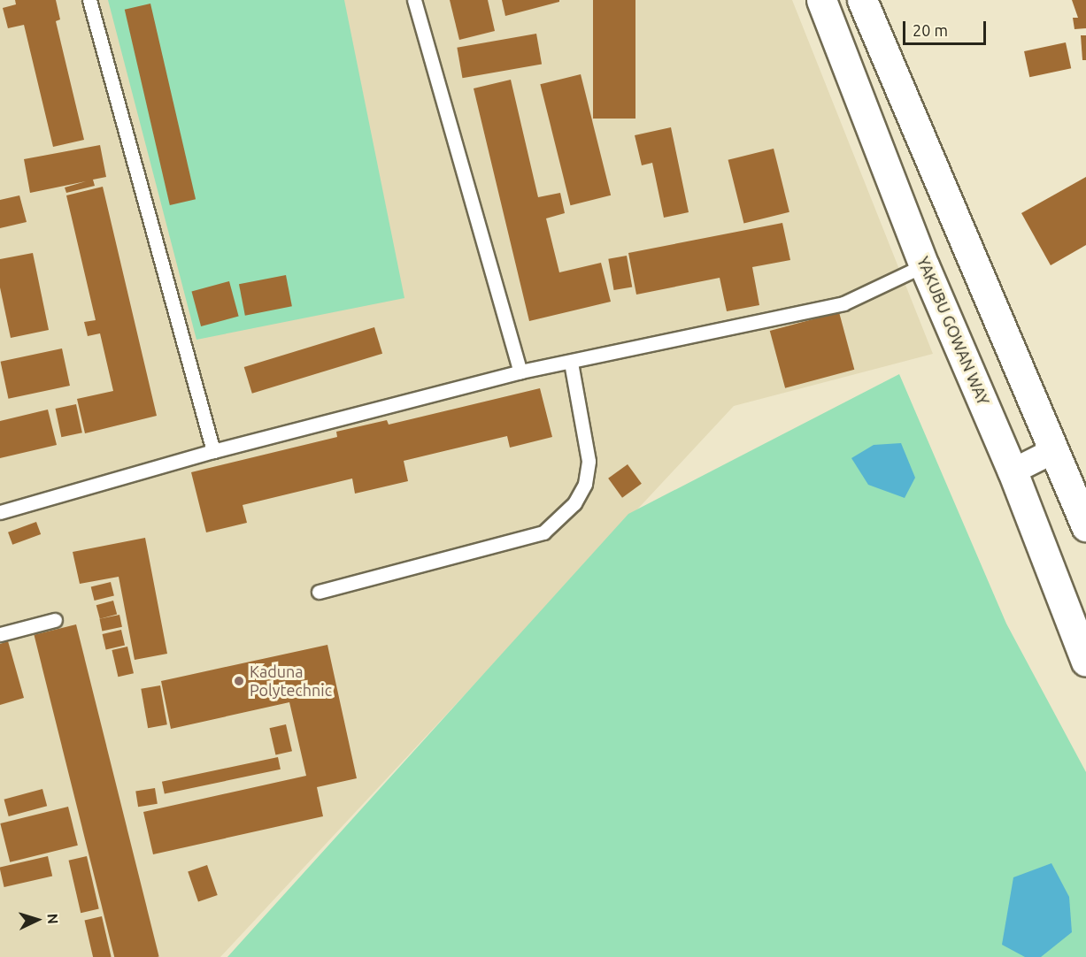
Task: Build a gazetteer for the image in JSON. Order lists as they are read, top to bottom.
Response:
{
  "streets": {
    "street": ["YAKUBU GOWAN WAY"]
  },
  "places": ["Kaduna Polytechnic"],
  "scale_bar": "20 m",
  "north": "right"
}
